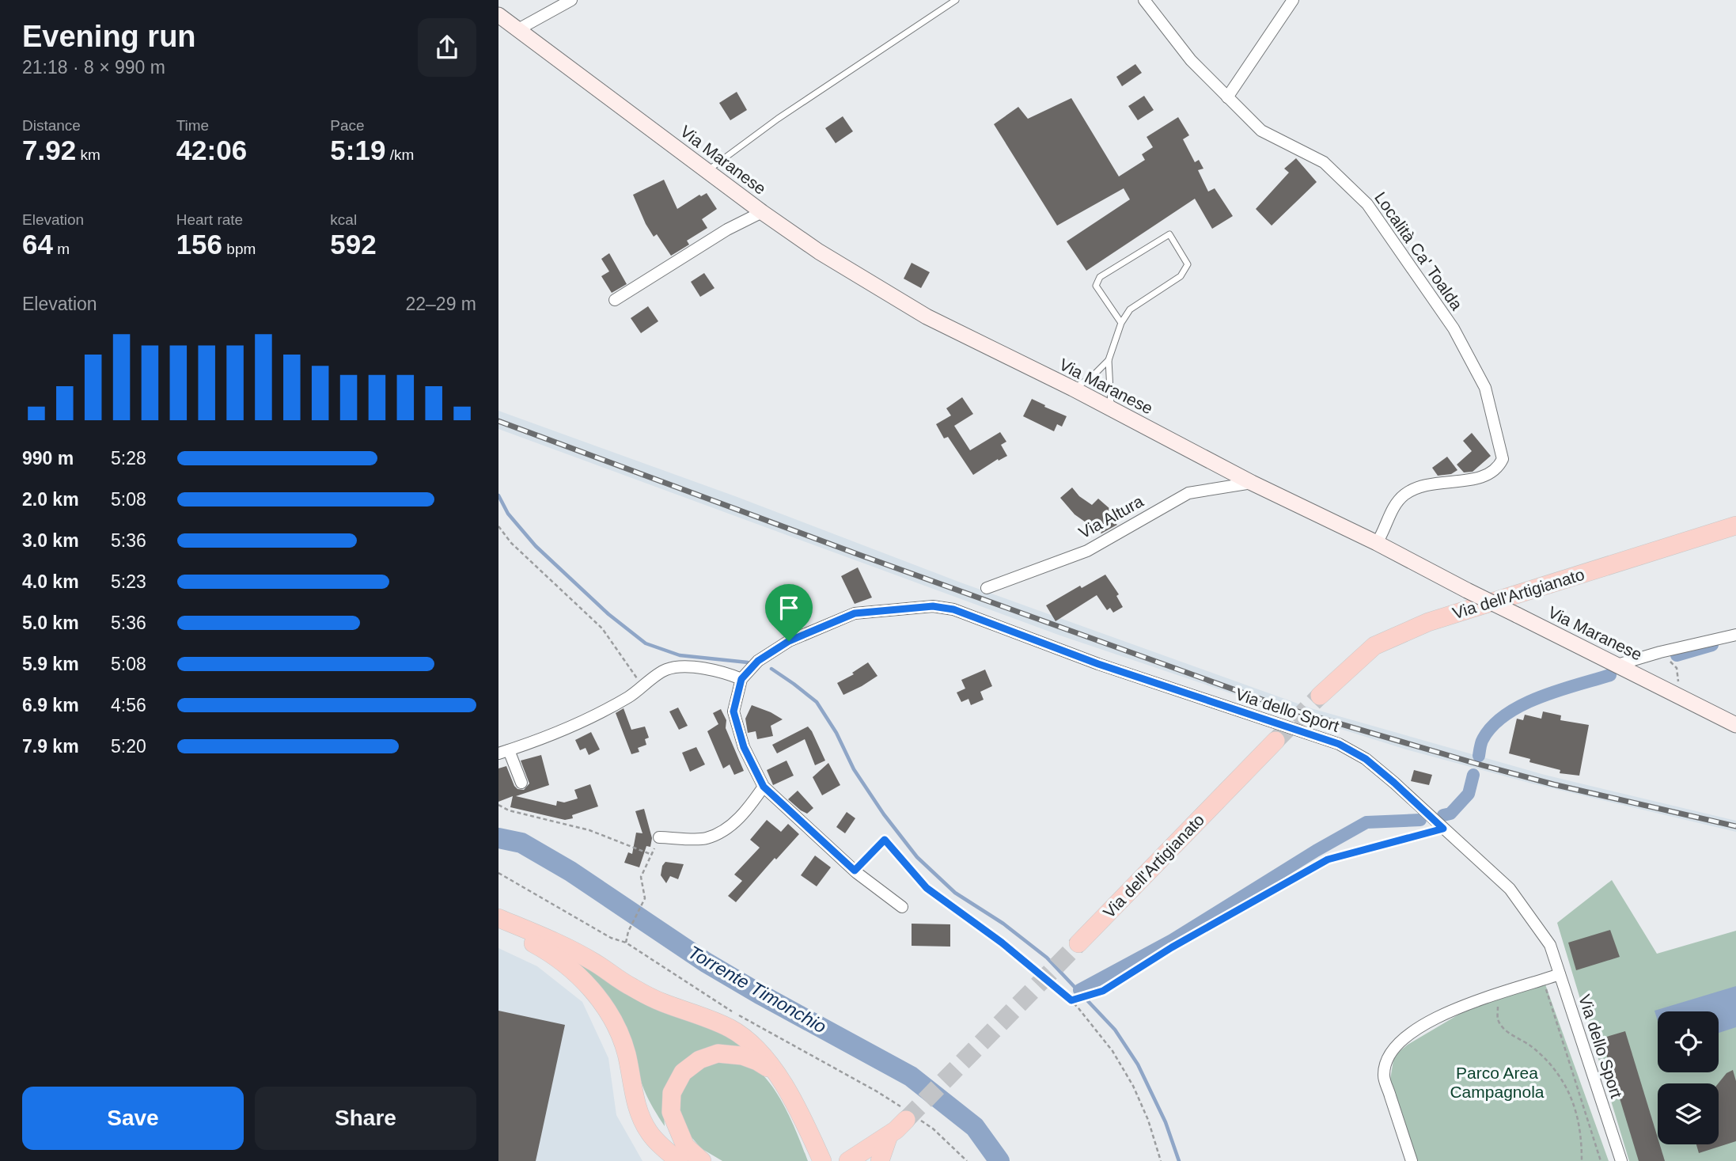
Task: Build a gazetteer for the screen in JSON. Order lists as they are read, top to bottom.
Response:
{
  "streets": {
    "highway": ["Via dell'Artigianato"],
    "main road": ["Via Maranese"],
    "street": ["Località Ca' Toalda", "Via Altura", "Via dello Sport"]
  },
  "crossings": [
    ["Via Maranese", "Località Ca' Toalda"],
    ["Via Maranese", "Via Altura"]
  ],
  "water": ["Torrente Timonchio"],
  "parks": ["Parco Area Campagnola"],
  "page": {
    "heading": ["Evening run", "21:18 · 8 × 990 m"],
    "stats": [
      ["Distance", "7.92 km"],
      ["Time", "42:06"],
      ["Pace", "5:19 /km"],
      ["Elevation", "64 m"],
      ["Heart rate", "156 bpm"],
      ["kcal", "592"]
    ],
    "chart": ["Elevation", "22–29 m"],
    "list": [
      {
        "name": "990 m",
        "note": "5:28"
      },
      {
        "name": "2.0 km",
        "note": "5:08"
      },
      {
        "name": "3.0 km",
        "note": "5:36"
      },
      {
        "name": "4.0 km",
        "note": "5:23"
      },
      {
        "name": "5.0 km",
        "note": "5:36"
      },
      {
        "name": "5.9 km",
        "note": "5:08"
      },
      {
        "name": "6.9 km",
        "note": "4:56"
      },
      {
        "name": "7.9 km",
        "note": "5:20"
      }
    ],
    "buttons": ["Save", "Share"]
  }
}
